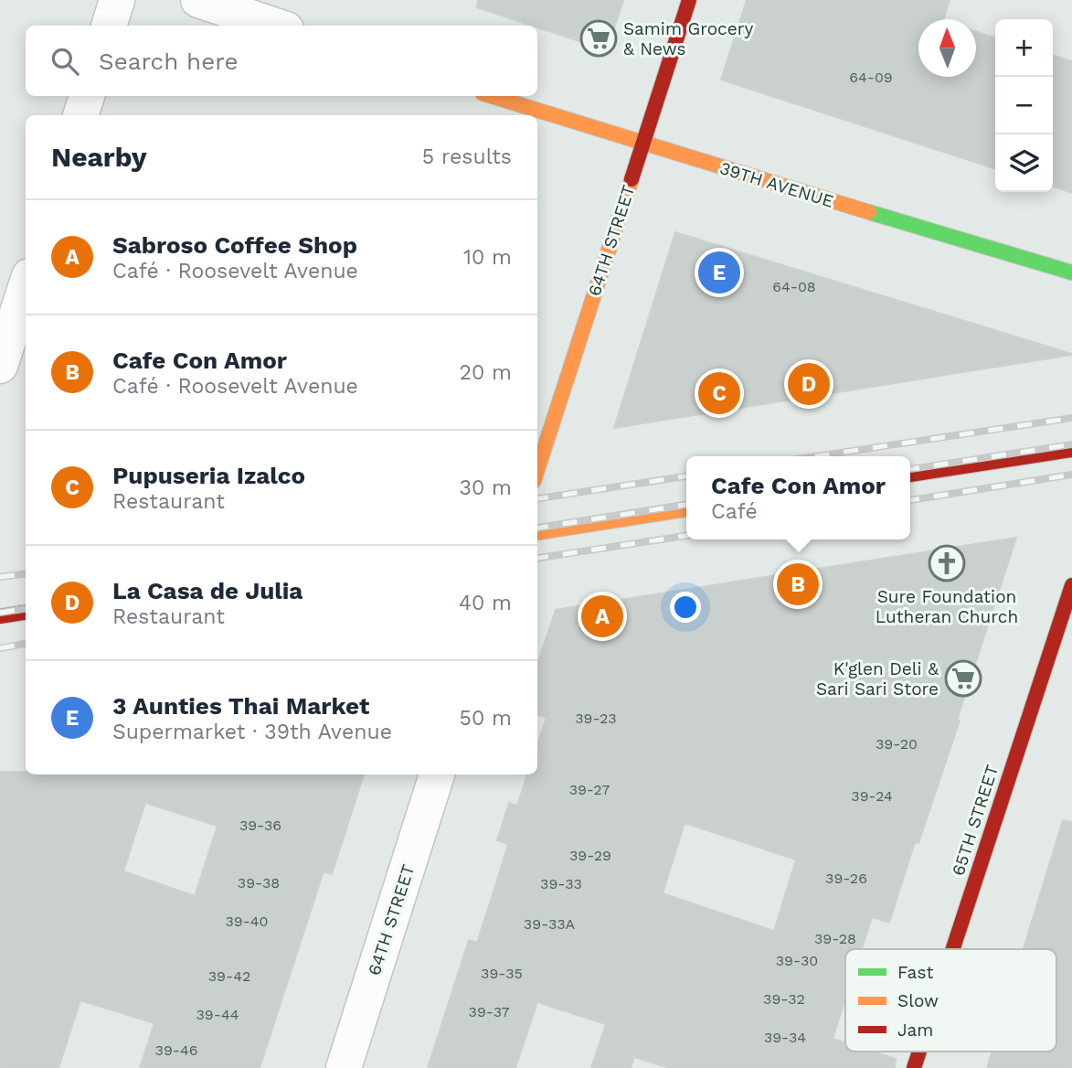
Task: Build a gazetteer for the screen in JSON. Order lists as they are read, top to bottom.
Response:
{
  "streets": {
    "street": ["39TH AVENUE", "64TH STREET", "65TH STREET"]
  },
  "crossings": [
    ["39TH AVENUE", "64TH STREET"]
  ],
  "places": {
    "supermarket": ["Samim Grocery & News", "K'glen Deli & Sari Sari Store"],
    "church": ["Sure Foundation Lutheran Church"]
  },
  "house_numbers": [
    "64-09",
    "64-08",
    "39-23",
    "39-20",
    "39-27",
    "39-24",
    "39-36",
    "39-29",
    "39-26",
    "39-38",
    "39-33",
    "39-40",
    "39-33A",
    "39-28",
    "39-30",
    "39-35",
    "39-42",
    "39-32",
    "39-37",
    "39-44",
    "39-34",
    "39-46"
  ],
  "legend": ["Fast", "Slow", "Jam"],
  "north": "top",
  "page": {
    "map_buttons": ["+", "−"],
    "search": "Search here",
    "heading": ["Nearby", "5 results"],
    "list": [
      {
        "mark": "A",
        "name": "Sabroso Coffee Shop",
        "note": "Café · Roosevelt Avenue",
        "value": "10 m"
      },
      {
        "mark": "B",
        "name": "Cafe Con Amor",
        "note": "Café · Roosevelt Avenue",
        "value": "20 m"
      },
      {
        "mark": "C",
        "name": "Pupuseria Izalco",
        "note": "Restaurant",
        "value": "30 m"
      },
      {
        "mark": "D",
        "name": "La Casa de Julia",
        "note": "Restaurant",
        "value": "40 m"
      },
      {
        "mark": "E",
        "name": "3 Aunties Thai Market",
        "note": "Supermarket · 39th Avenue",
        "value": "50 m"
      }
    ],
    "pins": [
      "E",
      "D",
      "C",
      "B",
      "A"
    ],
    "popup": ["Cafe Con Amor", "Café"]
  }
}
